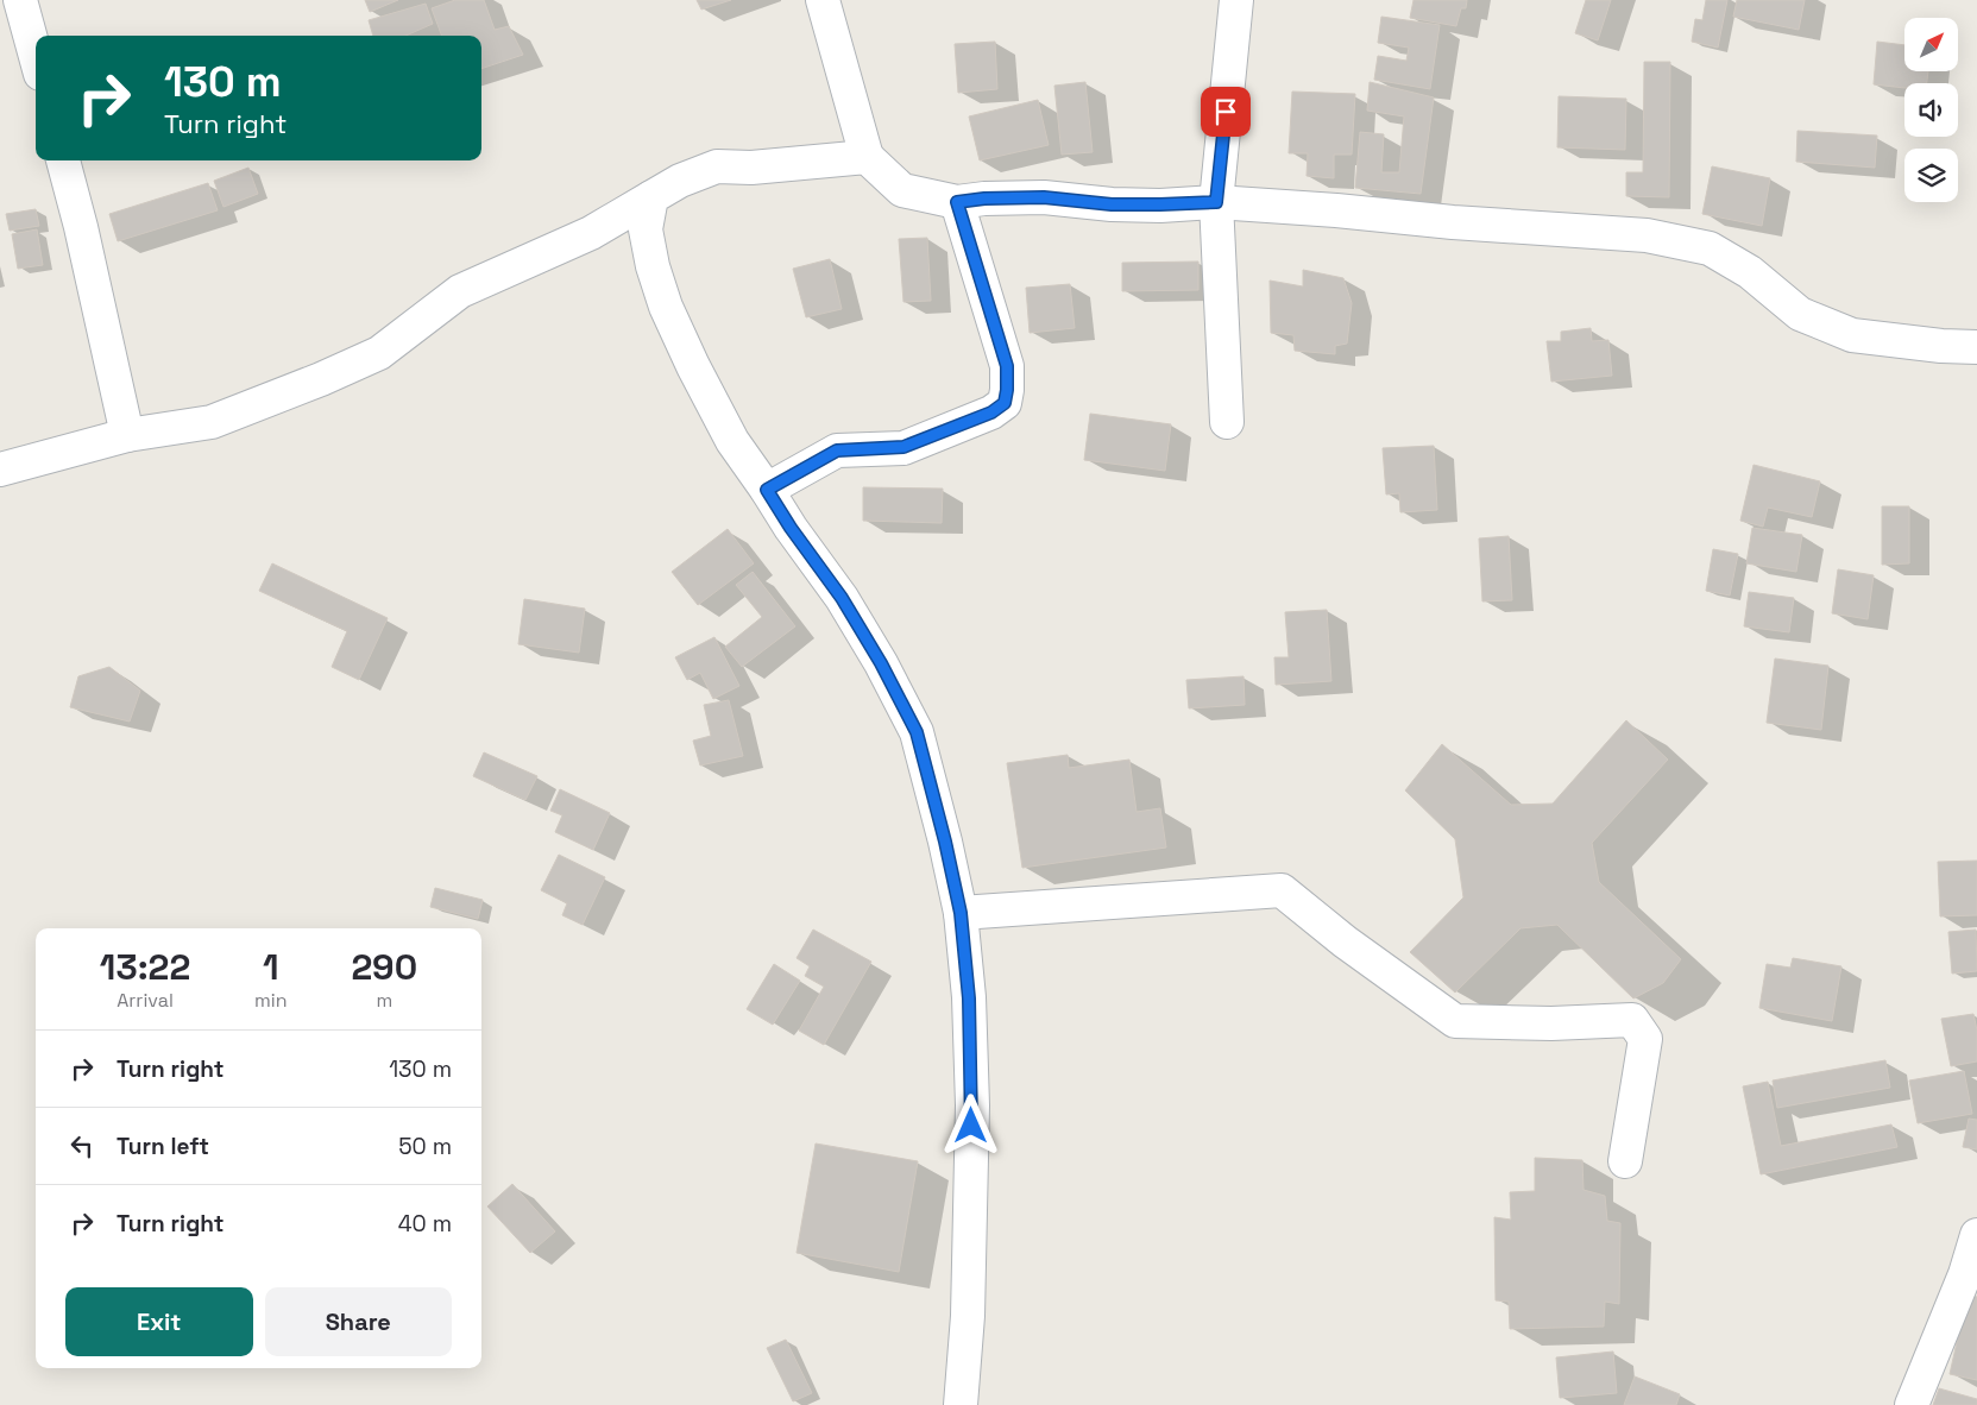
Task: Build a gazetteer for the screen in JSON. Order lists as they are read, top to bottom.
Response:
{
  "north": "top right",
  "page": {
    "turn": ["130 m", "Turn right"],
    "eta": [
      "13:22",
      "Arrival",
      "1",
      "min",
      "290",
      "m"
    ],
    "list": [
      {
        "name": "Turn right",
        "value": "130 m"
      },
      {
        "name": "Turn left",
        "value": "50 m"
      },
      {
        "name": "Turn right",
        "value": "40 m"
      }
    ],
    "buttons": ["Exit", "Share"]
  }
}
